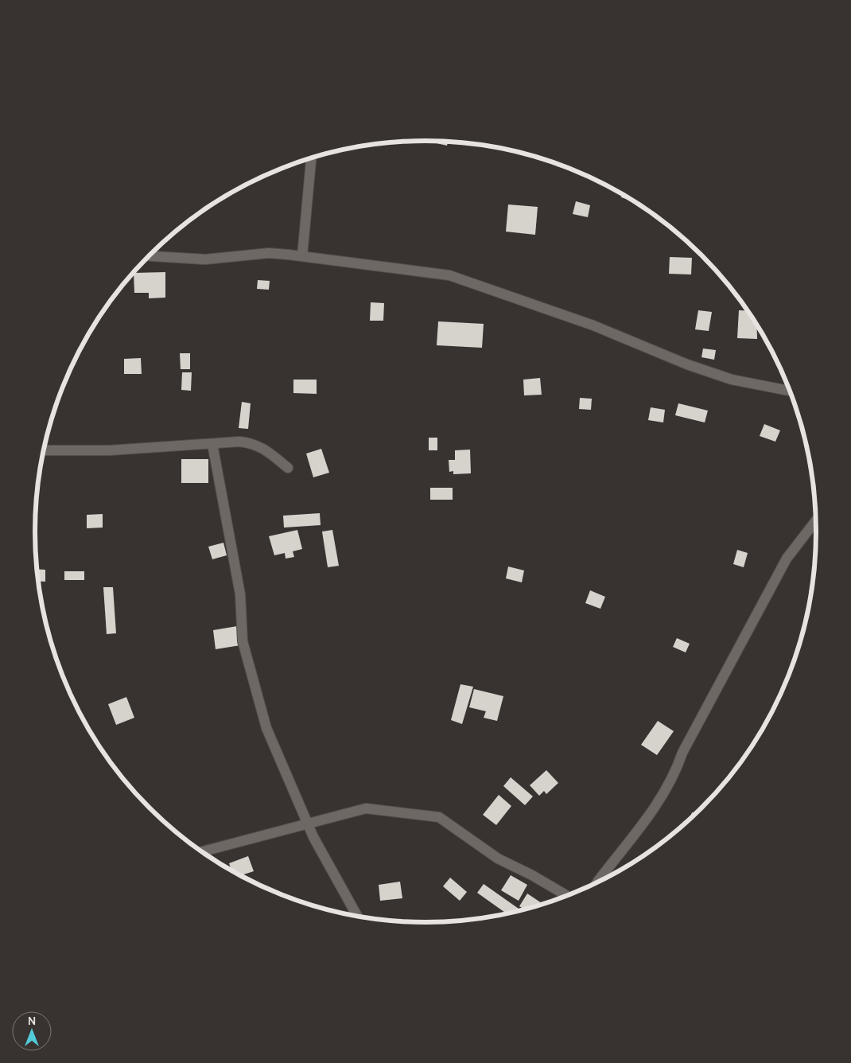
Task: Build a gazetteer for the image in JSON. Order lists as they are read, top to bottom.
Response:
{
  "north": "top"
}
